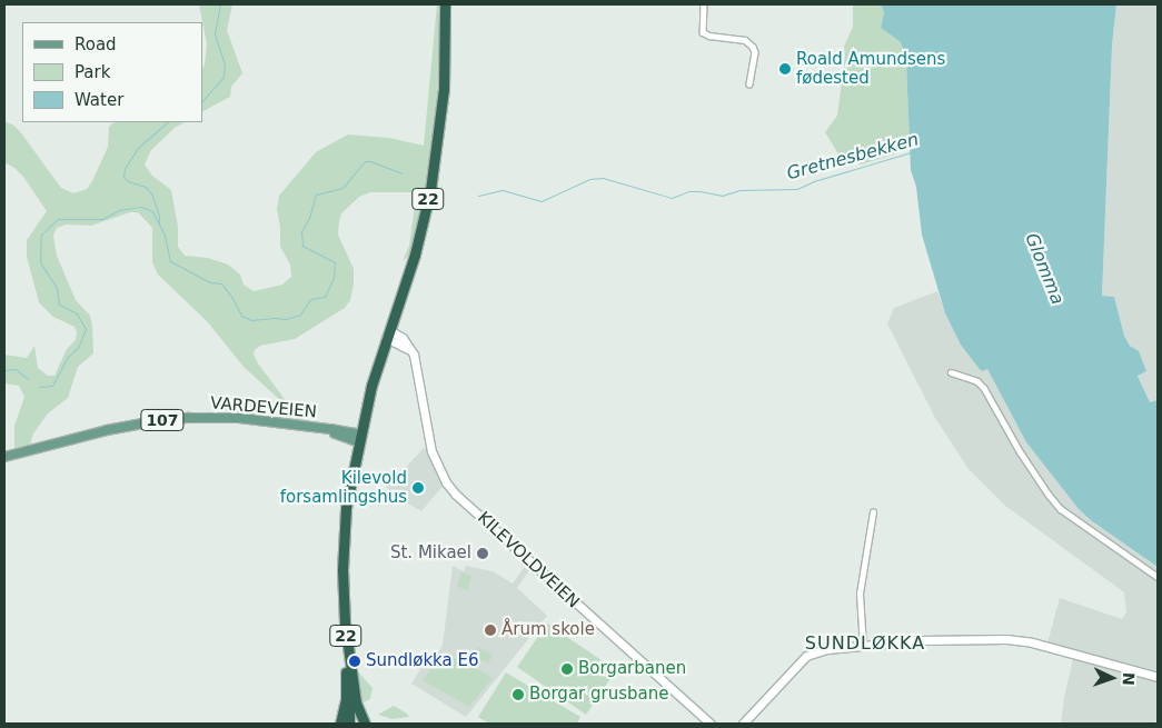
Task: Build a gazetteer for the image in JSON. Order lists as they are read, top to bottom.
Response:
{
  "streets": {
    "highway": ["22"],
    "main road": ["VARDEVEIEN", "107"],
    "street": ["KILEVOLDVEIEN"]
  },
  "crossings": [
    ["22", "VARDEVEIEN"],
    ["22", "KILEVOLDVEIEN"]
  ],
  "districts": ["SUNDLØKKA"],
  "water": ["Gretnesbekken", "Glomma"],
  "places": [
    "Roald Amundsens fødested",
    "Kilevold forsamlingshus",
    "St. Mikael",
    "Årum skole",
    "Sundløkka E6",
    "Borgarbanen",
    "Borgar grusbane"
  ],
  "legend": ["Road", "Park", "Water"],
  "north": "right"
}
